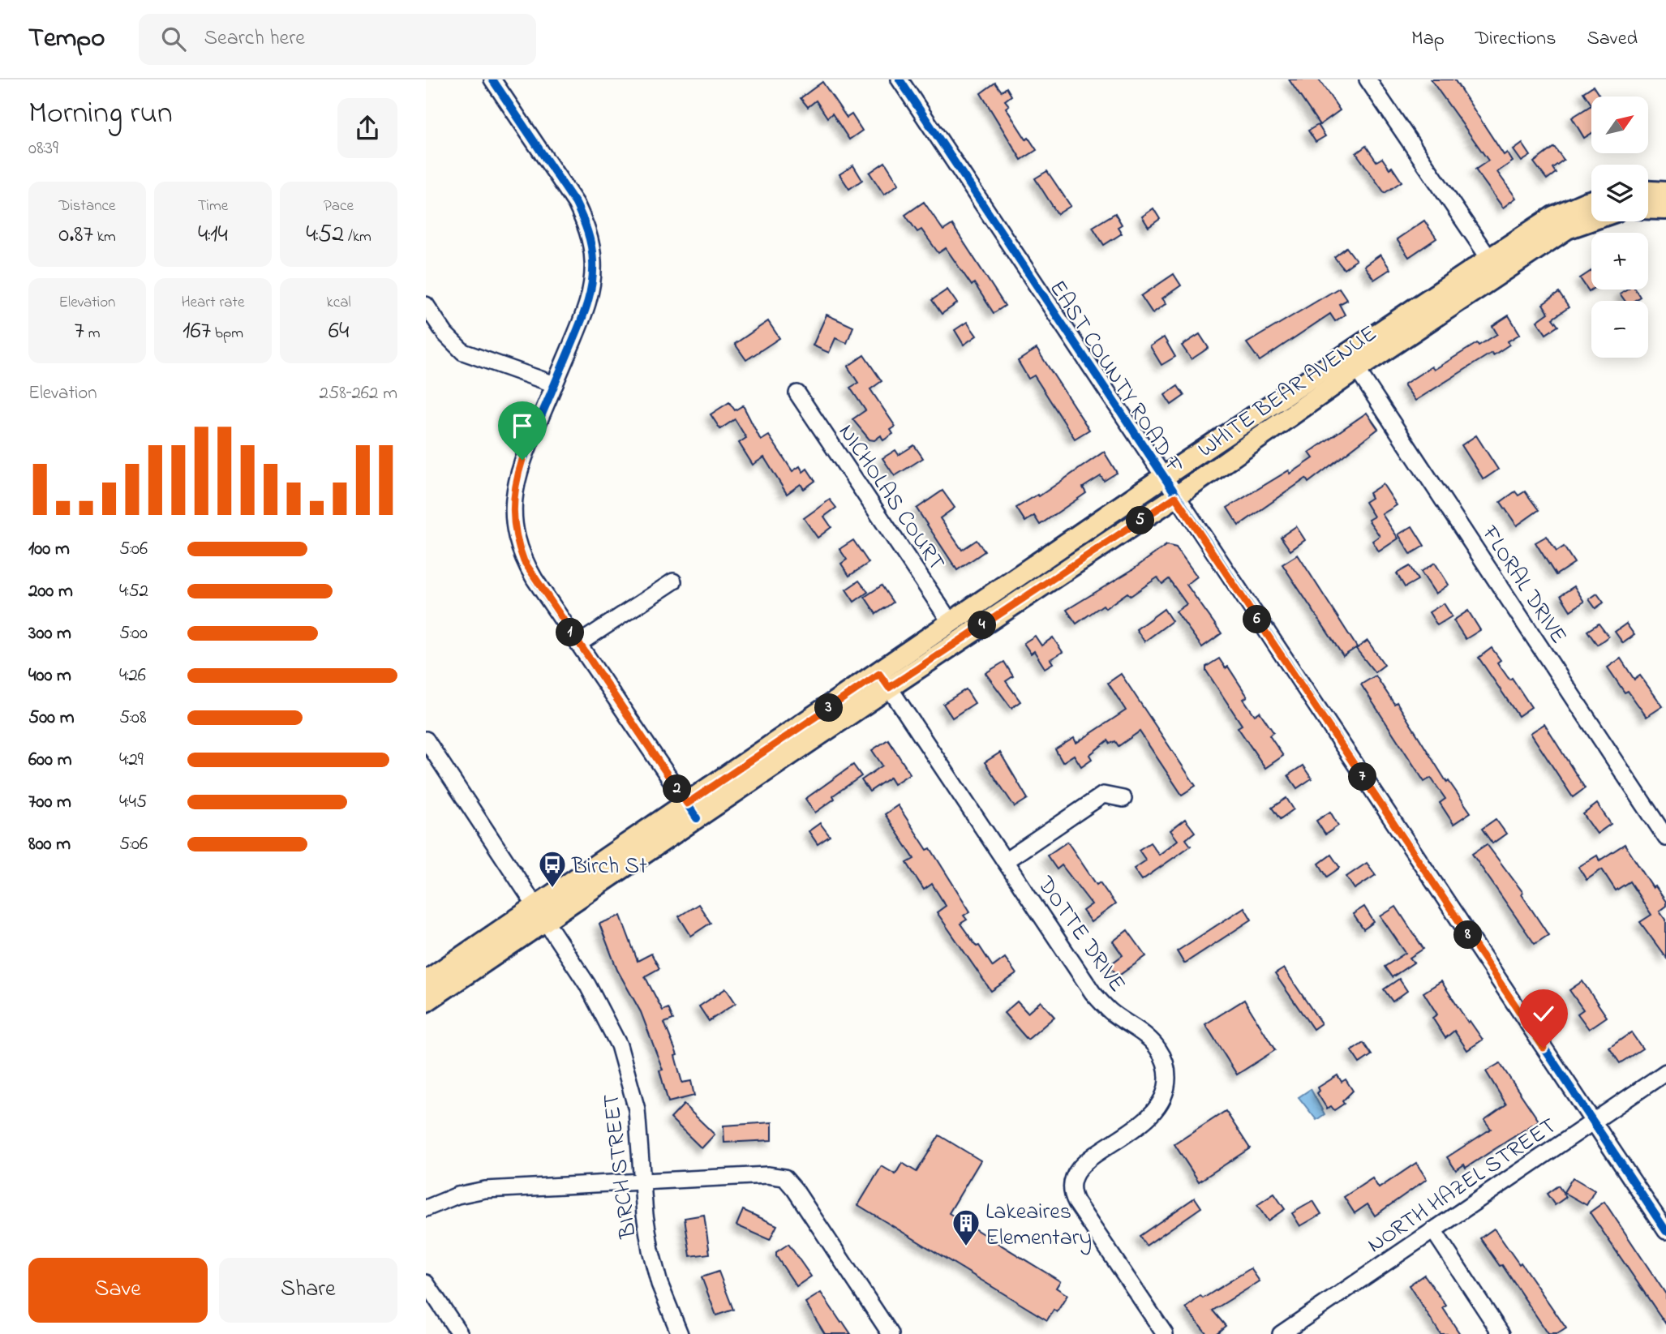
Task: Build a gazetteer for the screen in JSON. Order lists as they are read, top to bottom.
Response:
{
  "streets": {
    "main road": ["WHITE BEAR AVENUE"],
    "street": [
      "EAST COUNTY ROAD F",
      "NICHOLAS COURT",
      "FLORAL DRIVE",
      "DOTTE DRIVE",
      "BIRCH STREET",
      "NORTH HAZEL STREET"
    ]
  },
  "crossings": [
    ["EAST COUNTY ROAD F", "WHITE BEAR AVENUE"],
    ["EAST COUNTY ROAD F", "NORTH HAZEL STREET"],
    ["WHITE BEAR AVENUE", "NICHOLAS COURT"],
    ["WHITE BEAR AVENUE", "FLORAL DRIVE"],
    ["WHITE BEAR AVENUE", "DOTTE DRIVE"],
    ["WHITE BEAR AVENUE", "BIRCH STREET"]
  ],
  "places": {
    "bus stop": ["Birch St"],
    "building": ["Lakeaires Elementary"]
  },
  "north": "top right",
  "page": {
    "header": "Tempo",
    "search": "Search here",
    "nav": ["Map", "Directions", "Saved"],
    "heading": ["Morning run", "08:39"],
    "map_buttons": ["+", "−"],
    "stats": [
      ["Distance", "0.87 km"],
      ["Time", "4:14"],
      ["Pace", "4:52 /km"],
      ["Elevation", "7 m"],
      ["Heart rate", "167 bpm"],
      ["kcal", "64"]
    ],
    "chart": ["Elevation", "258–262 m"],
    "pins": [
      "5",
      "6",
      "4",
      "1",
      "3",
      "7",
      "2",
      "8"
    ],
    "list": [
      {
        "name": "100 m",
        "note": "5:06"
      },
      {
        "name": "200 m",
        "note": "4:52"
      },
      {
        "name": "300 m",
        "note": "5:00"
      },
      {
        "name": "400 m",
        "note": "4:26"
      },
      {
        "name": "500 m",
        "note": "5:08"
      },
      {
        "name": "600 m",
        "note": "4:29"
      },
      {
        "name": "700 m",
        "note": "4:45"
      },
      {
        "name": "800 m",
        "note": "5:06"
      }
    ],
    "buttons": ["Save", "Share"]
  }
}
